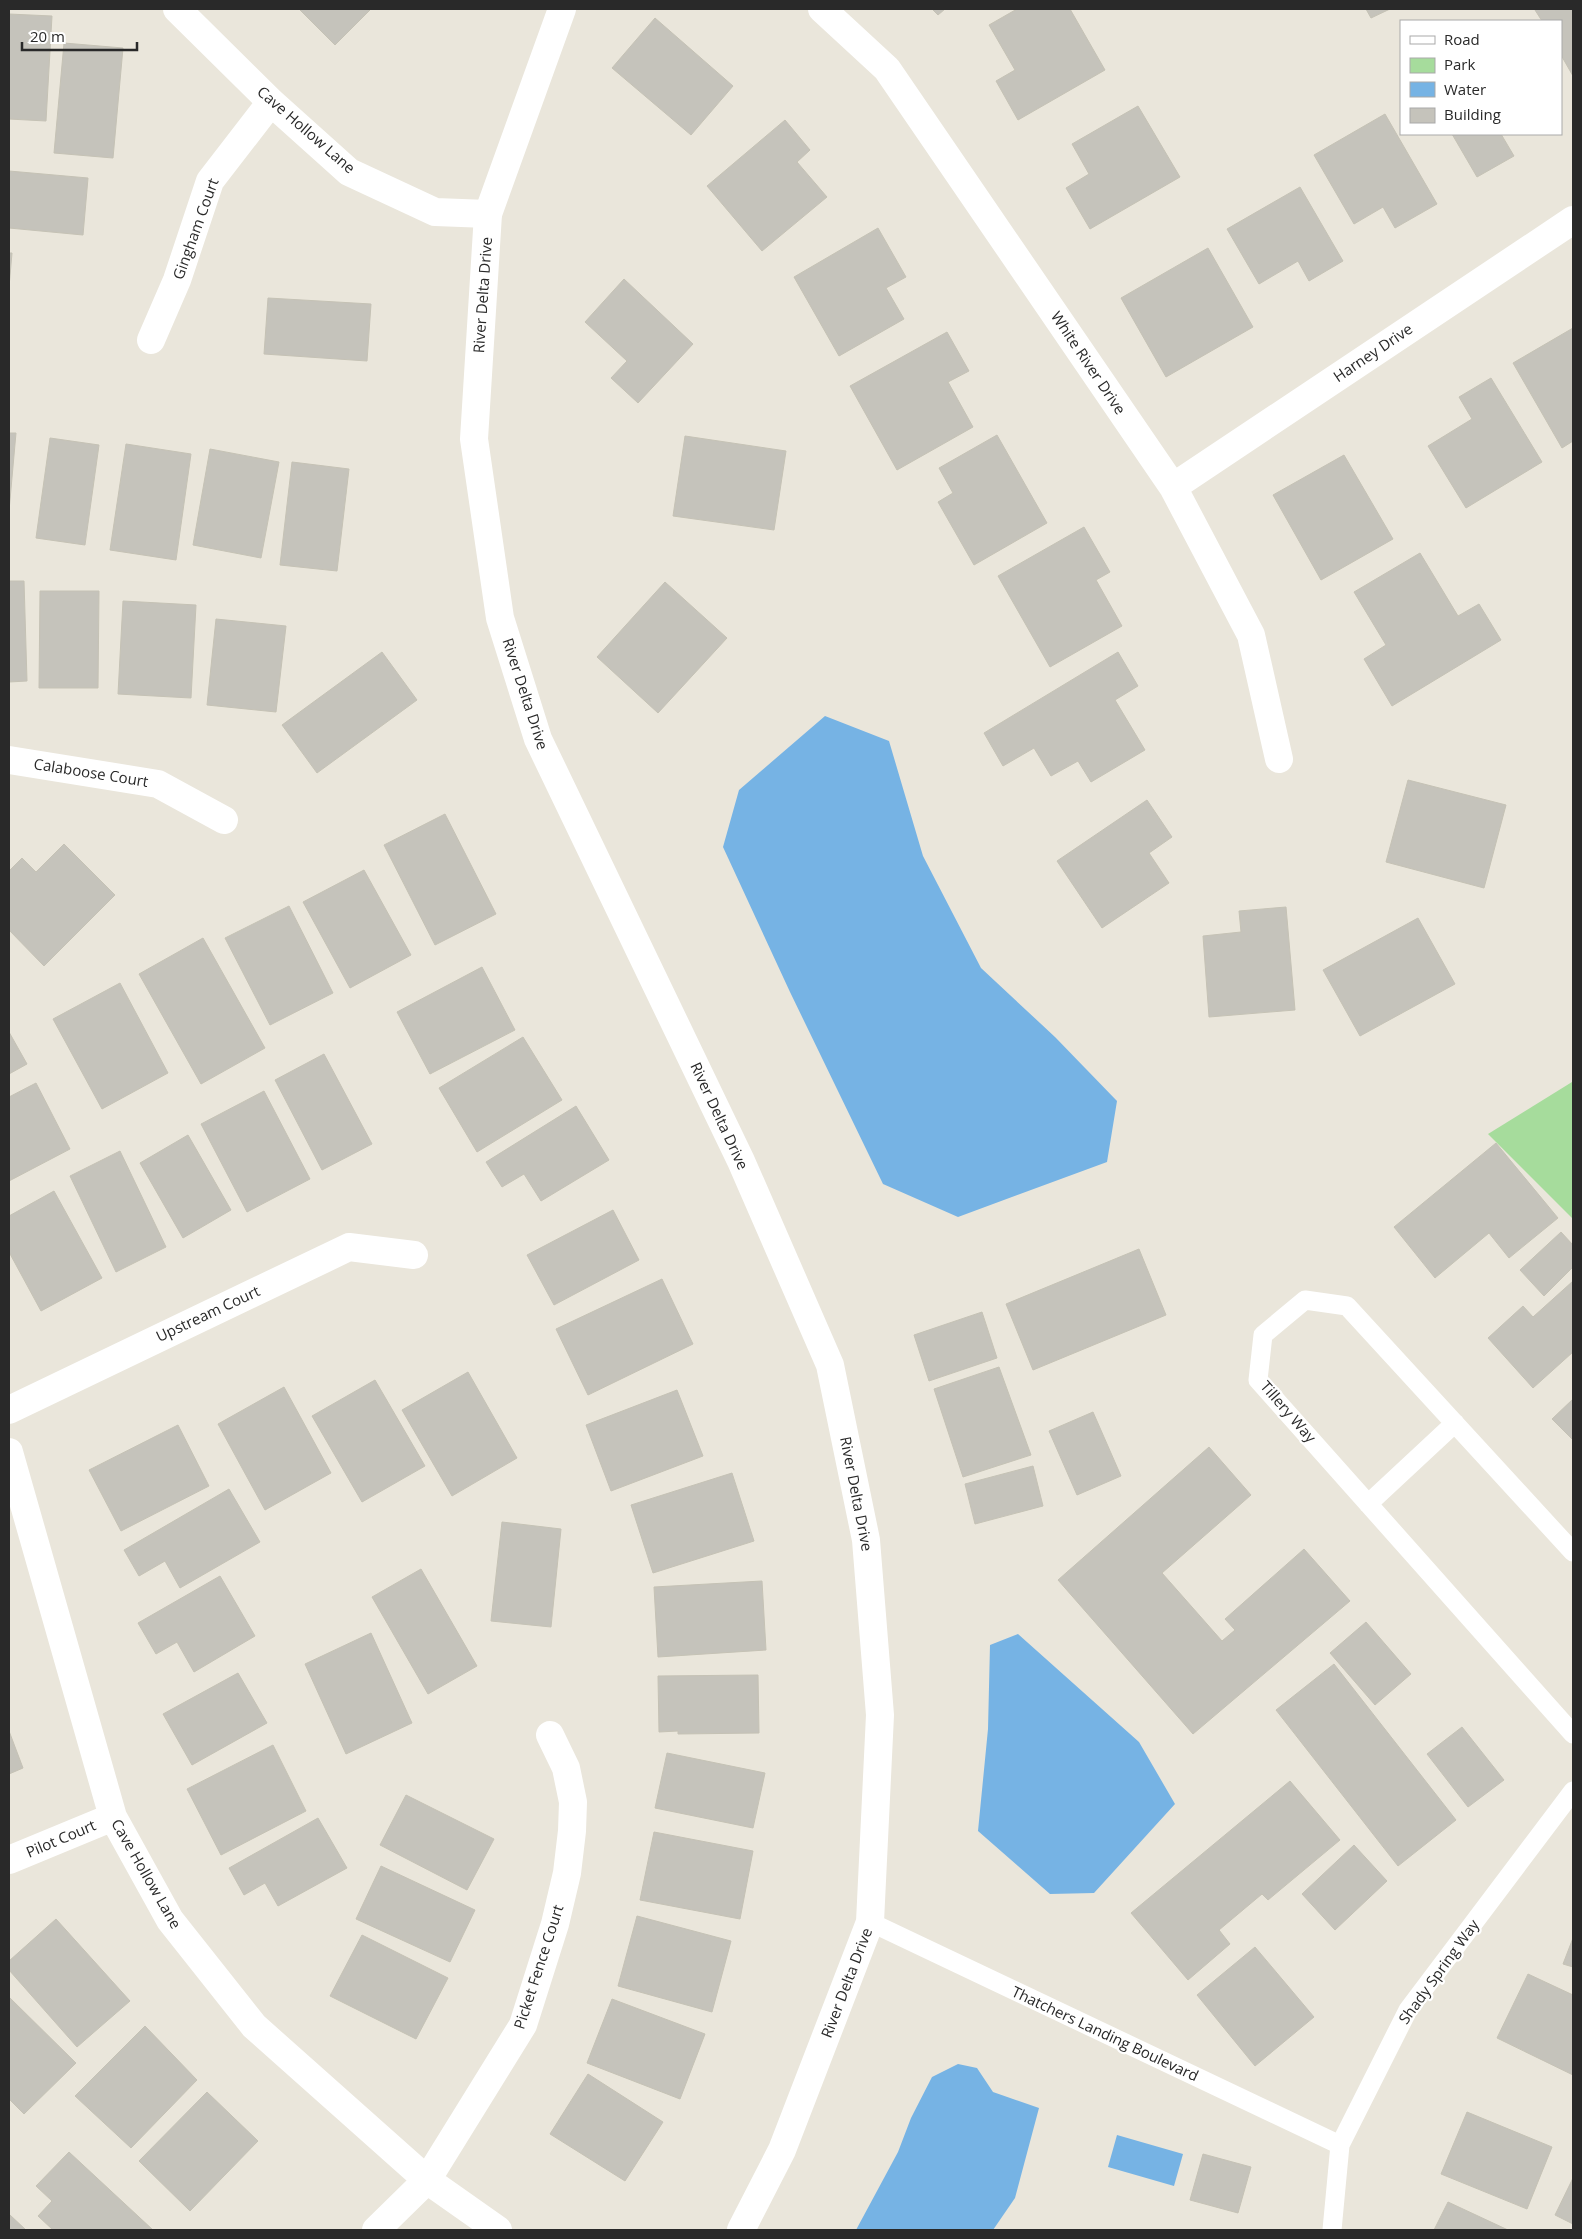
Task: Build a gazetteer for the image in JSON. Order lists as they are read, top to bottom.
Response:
{
  "streets": {
    "street": [
      "Cave Hollow Lane",
      "Gingham Court",
      "River Delta Drive",
      "Harney Drive",
      "White River Drive",
      "Calaboose Court",
      "Upstream Court",
      "Pilot Court",
      "Picket Fence Court"
    ],
    "lane": ["Tillery Way", "Shady Spring Way", "Thatchers Landing Boulevard"]
  },
  "crossings": [
    ["Cave Hollow Lane", "Gingham Court"],
    ["Cave Hollow Lane", "River Delta Drive"],
    ["Cave Hollow Lane", "Pilot Court"],
    ["Cave Hollow Lane", "Picket Fence Court"],
    ["River Delta Drive", "Thatchers Landing Boulevard"],
    ["Harney Drive", "White River Drive"],
    ["Shady Spring Way", "Thatchers Landing Boulevard"]
  ],
  "legend": [
    "Road",
    "Park",
    "Water",
    "Building"
  ],
  "scale_bar": "20 m"
}
